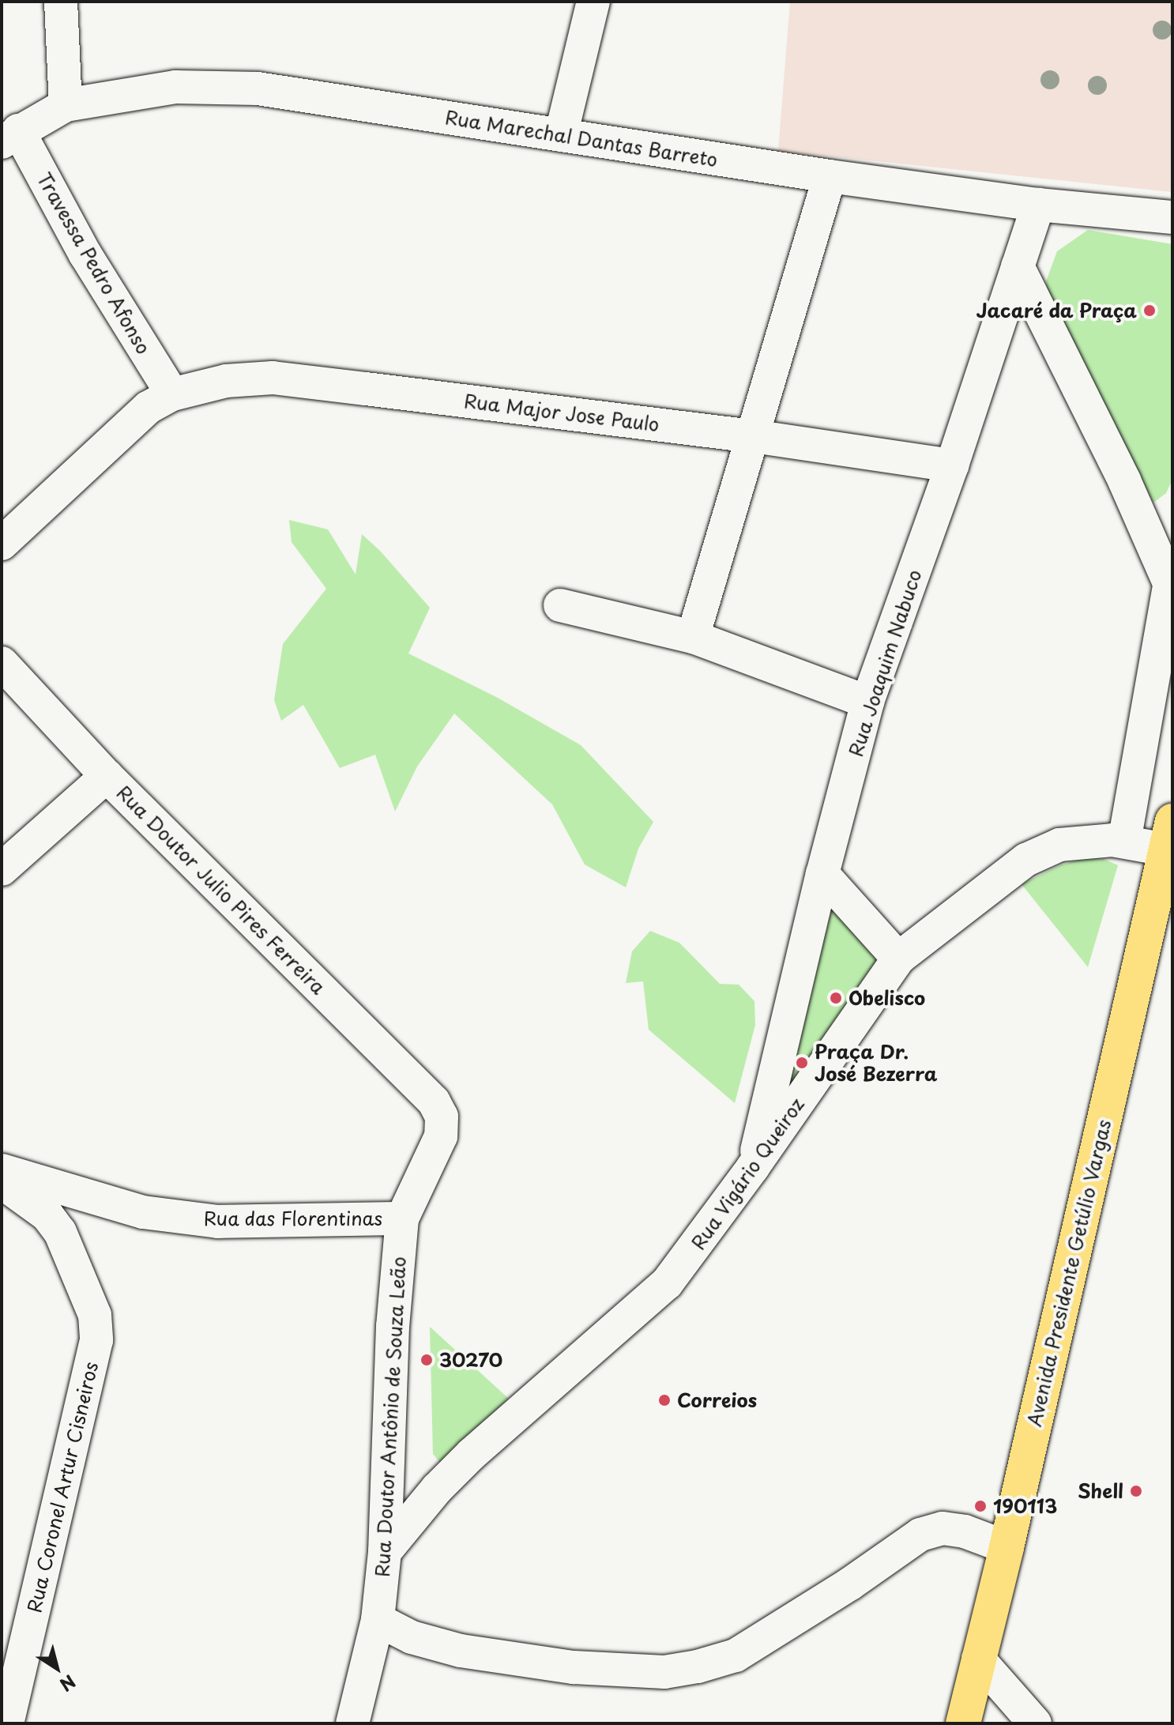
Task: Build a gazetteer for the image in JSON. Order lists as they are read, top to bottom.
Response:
{
  "streets": {
    "main road": ["Avenida Presidente Getúlio Vargas"],
    "street": [
      "Rua Marechal Dantas Barreto",
      "Travessa Pedro Afonso",
      "Rua Major Jose Paulo",
      "Rua Joaquim Nabuco",
      "Rua Doutor Julio Pires Ferreira",
      "Rua Vigário Queiroz",
      "Rua das Florentinas",
      "Rua Doutor Antônio de Souza Leão",
      "Rua Coronel Artur Cisneiros"
    ]
  },
  "crossings": [
    ["Rua Marechal Dantas Barreto", "Travessa Pedro Afonso"],
    ["Rua Marechal Dantas Barreto", "Rua Joaquim Nabuco"],
    ["Travessa Pedro Afonso", "Rua Major Jose Paulo"],
    ["Rua Major Jose Paulo", "Rua Joaquim Nabuco"],
    ["Rua Joaquim Nabuco", "Rua Vigário Queiroz"],
    ["Rua Doutor Julio Pires Ferreira", "Rua Doutor Antônio de Souza Leão"],
    ["Rua Vigário Queiroz", "Avenida Presidente Getúlio Vargas"],
    ["Rua Vigário Queiroz", "Rua Doutor Antônio de Souza Leão"],
    ["Rua das Florentinas", "Rua Doutor Antônio de Souza Leão"]
  ],
  "places": [
    "Jacaré da Praça",
    "Obelisco",
    "Praça Dr. José Bezerra",
    "30270",
    "Correios",
    "Shell",
    "190113"
  ],
  "north": "bottom right"
}
